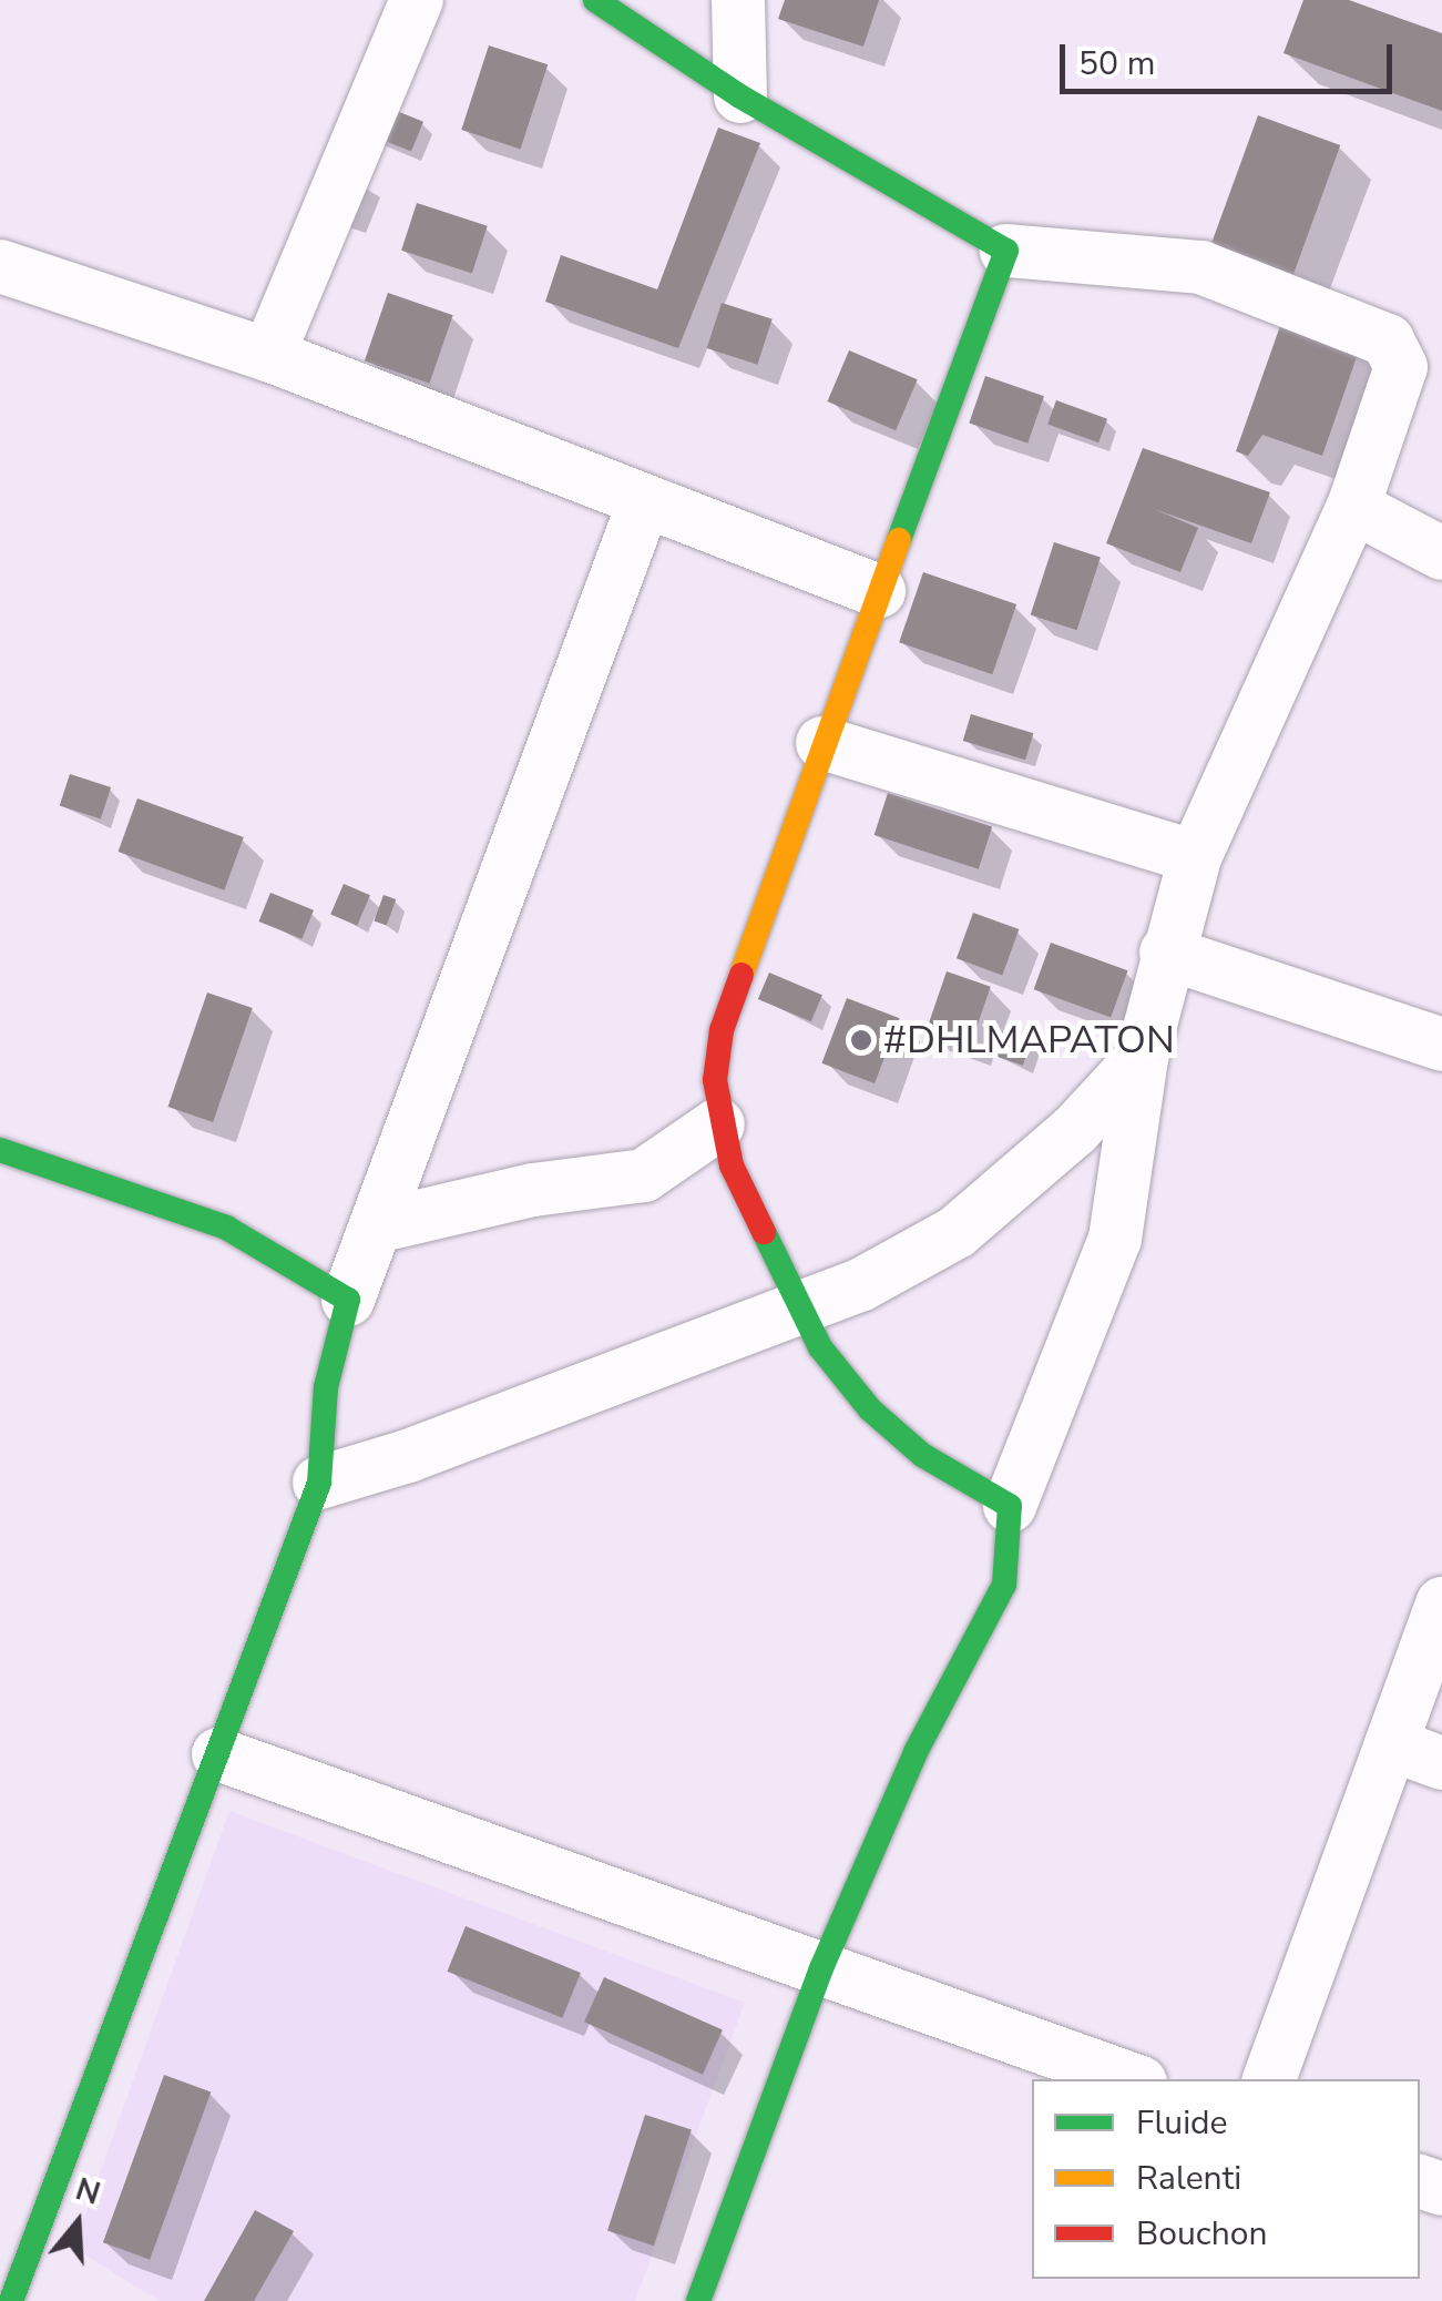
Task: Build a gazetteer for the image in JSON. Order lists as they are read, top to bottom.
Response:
{
  "places": ["#DHLMAPATON"],
  "legend": ["Fluide", "Ralenti", "Bouchon"],
  "scale_bar": "50 m",
  "north": "top"
}
